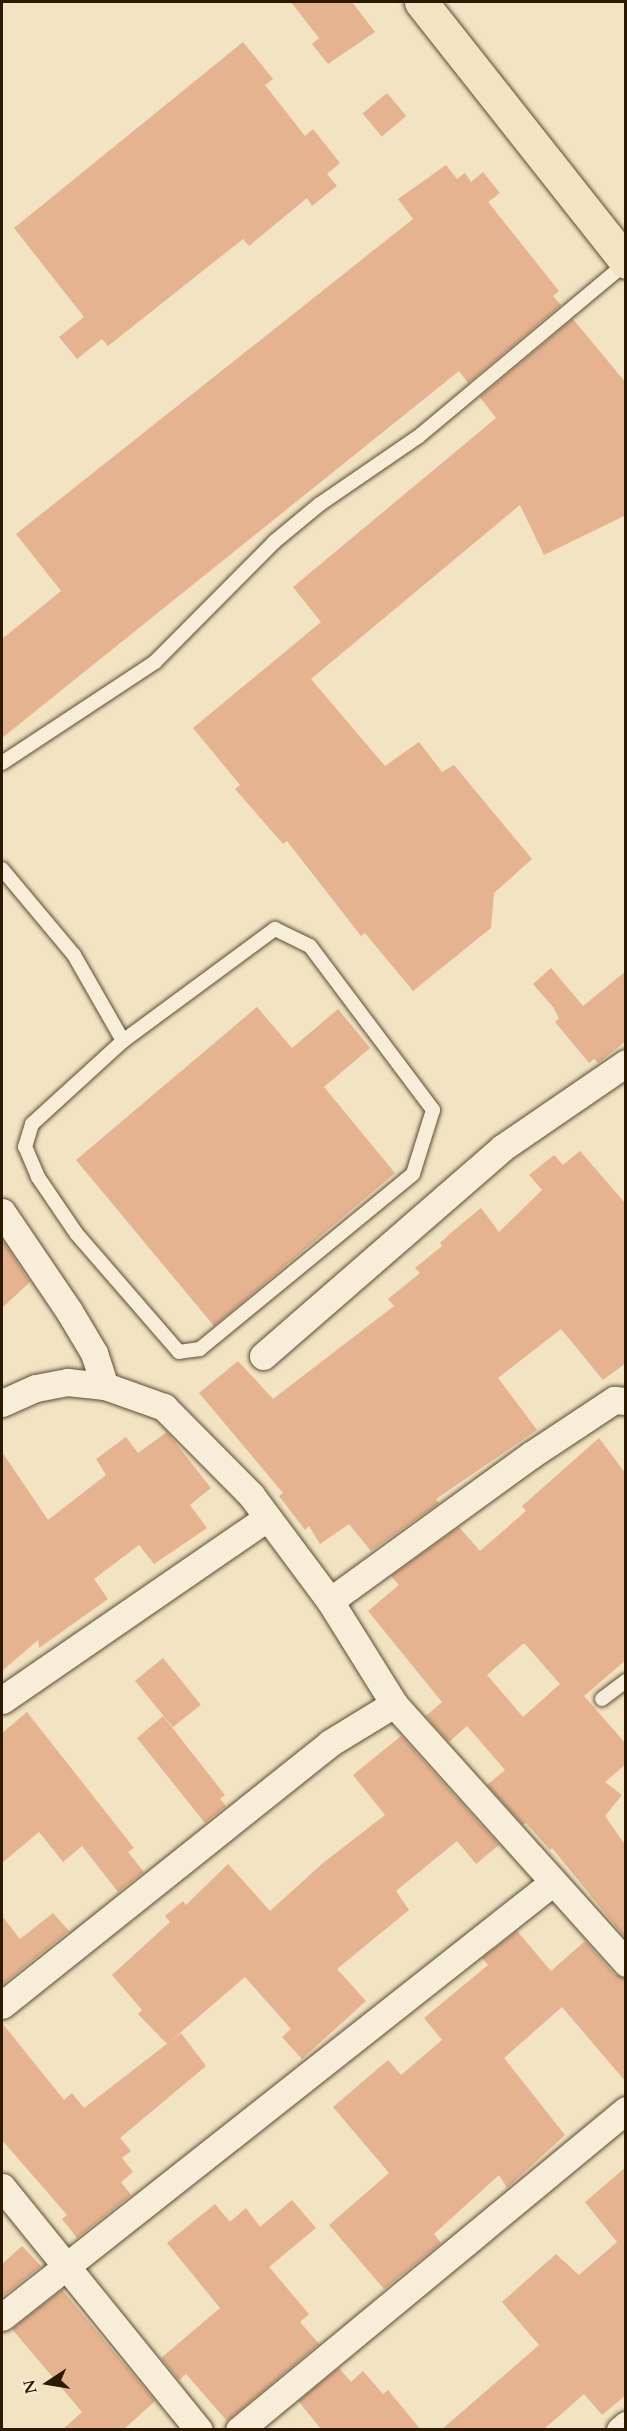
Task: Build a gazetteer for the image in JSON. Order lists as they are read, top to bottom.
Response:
{
  "north": "left"
}
